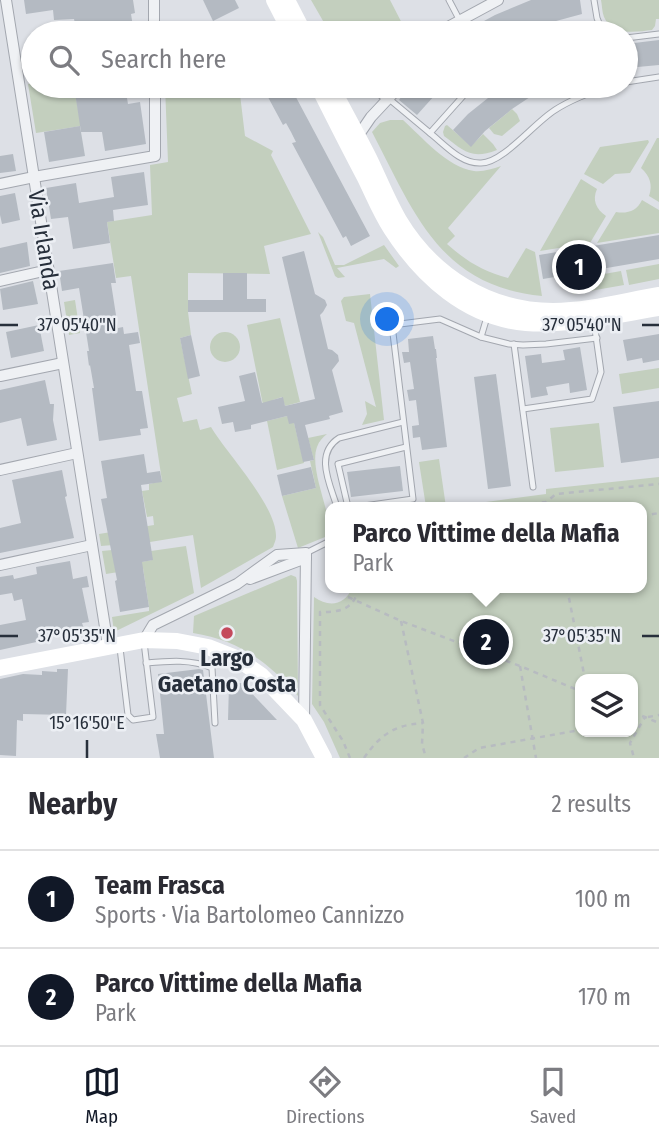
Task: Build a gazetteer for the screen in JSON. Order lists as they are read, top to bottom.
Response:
{
  "streets": {
    "street": ["Via Irlanda"]
  },
  "places": ["Largo Gaetano Costa"],
  "page": {
    "search": "Search here",
    "pins": ["1", "2"],
    "popup": ["Parco Vittime della Mafia", "Park"],
    "heading": ["Nearby", "2 results"],
    "list": [
      {
        "mark": "1",
        "name": "Team Frasca",
        "note": "Sports · Via Bartolomeo Cannizzo",
        "value": "100 m"
      },
      {
        "mark": "2",
        "name": "Parco Vittime della Mafia",
        "note": "Park",
        "value": "170 m"
      }
    ],
    "nav": ["Map", "Directions", "Saved"]
  },
  "coordinates": ["37°05'40\"N", "37°05'35\"N", "15°16'50\"E"]
}
